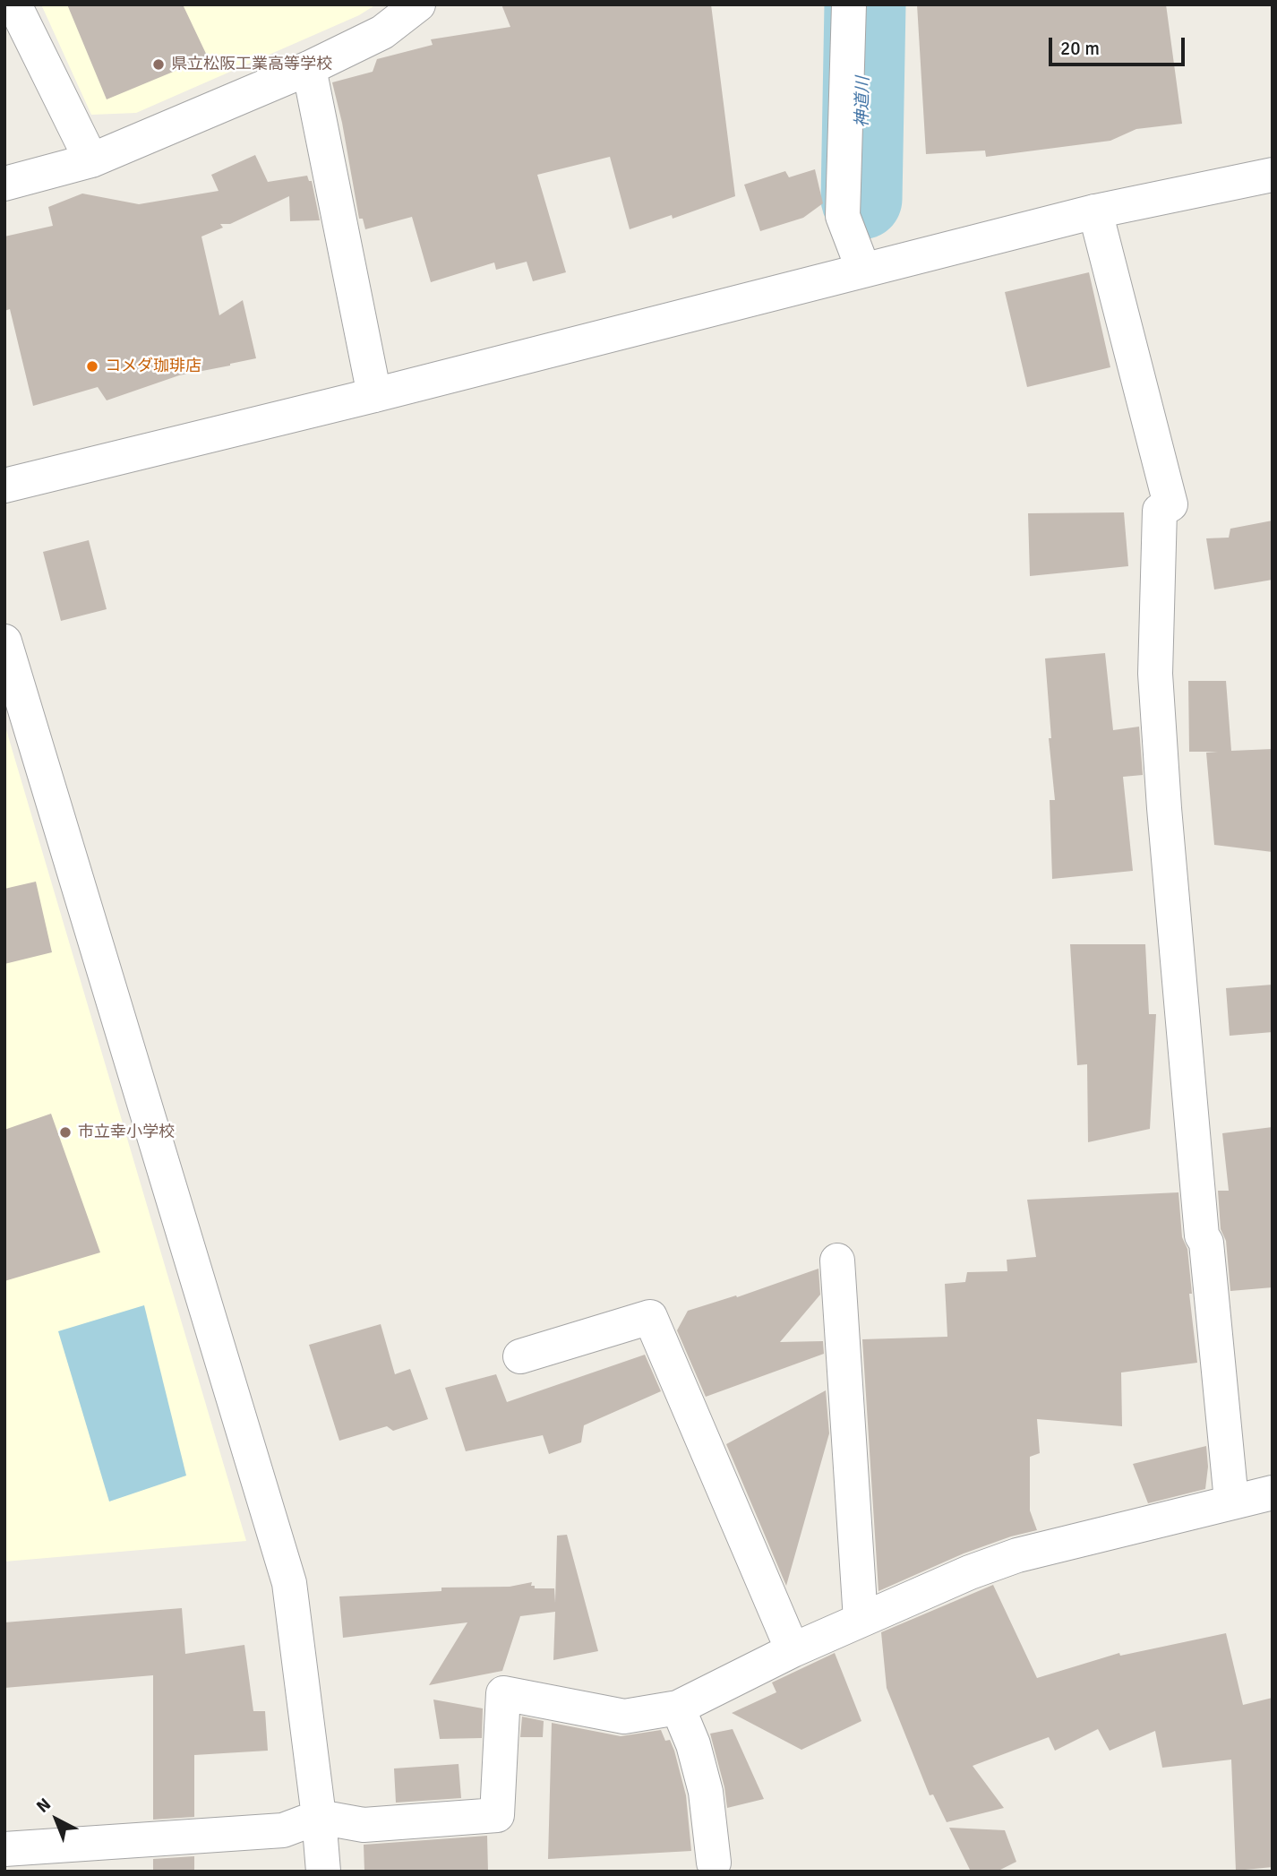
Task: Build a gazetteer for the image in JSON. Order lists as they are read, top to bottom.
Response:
{
  "water": ["神道川"],
  "places": ["県立松阪工業高等学校", "コメダ珈琲店", "市立幸小学校"],
  "scale_bar": "20 m",
  "north": "top left"
}
